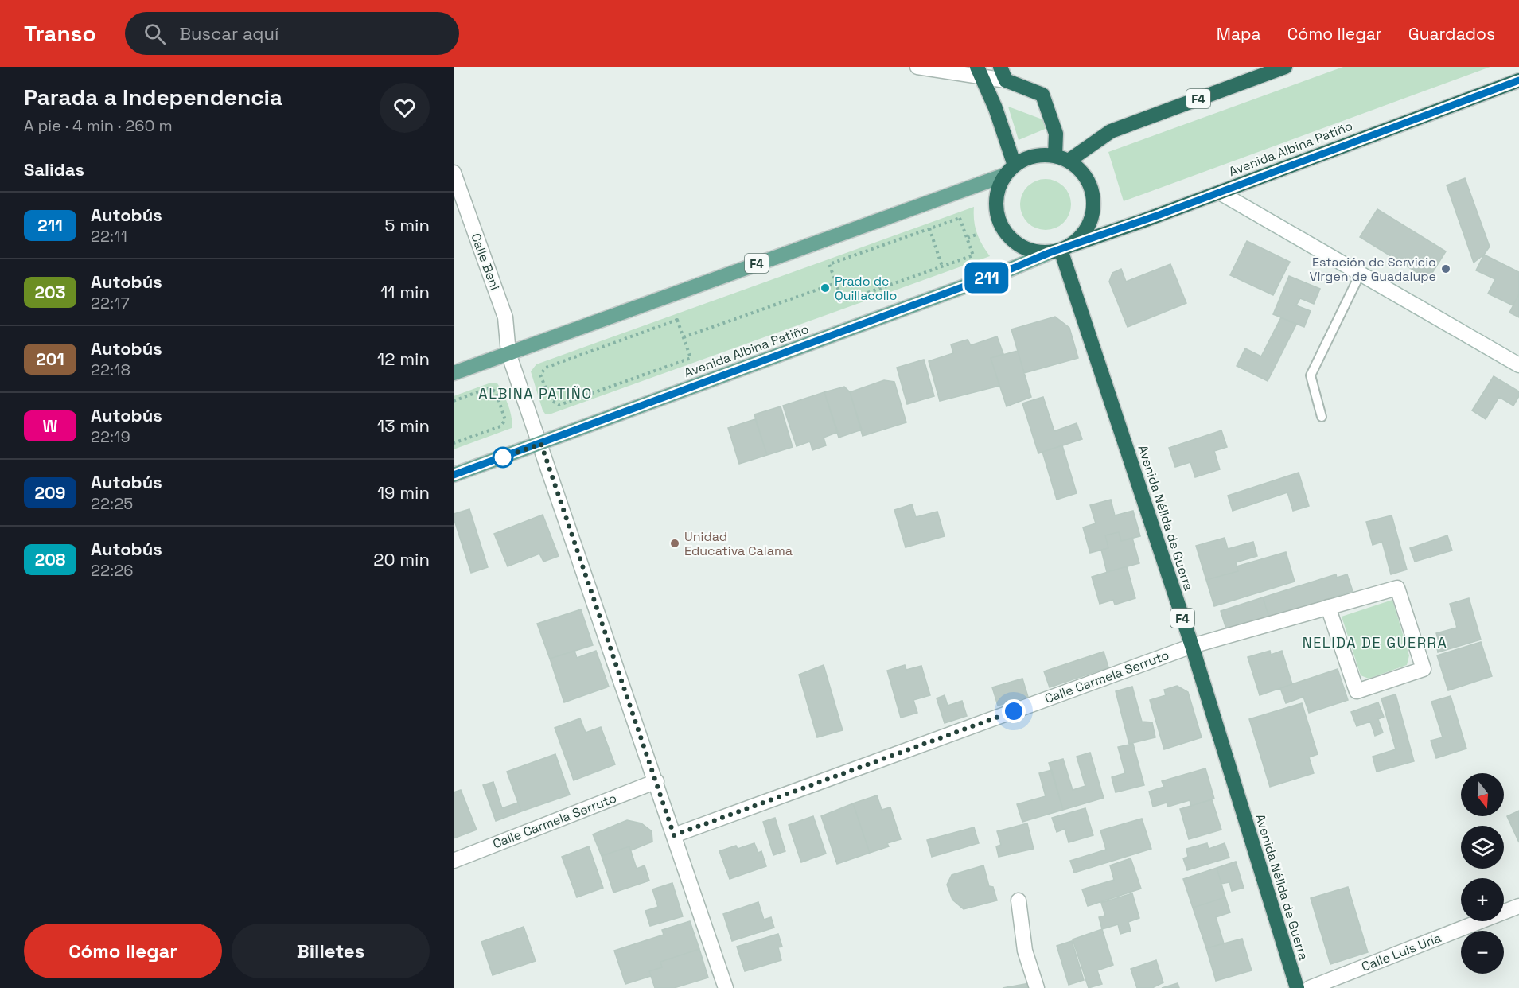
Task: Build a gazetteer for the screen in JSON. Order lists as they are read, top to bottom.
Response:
{
  "streets": {
    "highway": ["F4", "Avenida Albina Patiño", "Avenida Nélida de Guerra"],
    "street": ["Calle Beni", "Calle Carmela Serruto", "Calle Luis Uría"]
  },
  "crossings": [
    ["F4", "Avenida Albina Patiño"],
    ["F4", "Calle Beni"],
    ["F4", "Avenida Nélida de Guerra"],
    ["Avenida Albina Patiño", "Calle Beni"],
    ["Avenida Albina Patiño", "Avenida Nélida de Guerra"],
    ["Calle Beni", "Calle Carmela Serruto"],
    ["Avenida Nélida de Guerra", "Calle Carmela Serruto"]
  ],
  "districts": ["ALBINA PATIÑO", "NELIDA DE GUERRA"],
  "places": ["Estación de Servicio Virgen de Guadalupe", "Prado de Quillacollo", "Unidad Educativa Calama"],
  "lines": ["bus line 211"],
  "north": "bottom",
  "page": {
    "header": "Transo",
    "search": "Buscar aquí",
    "nav": ["Mapa", "Cómo llegar", "Guardados"],
    "heading": [
      ["Parada a Independencia", "A pie · 4 min · 260 m"],
      "Salidas"
    ],
    "on_map": "211",
    "list": [
      {
        "mark": "211",
        "name": "Autobús",
        "note": "22:11",
        "value": "5 min"
      },
      {
        "mark": "203",
        "name": "Autobús",
        "note": "22:17",
        "value": "11 min"
      },
      {
        "mark": "201",
        "name": "Autobús",
        "note": "22:18",
        "value": "12 min"
      },
      {
        "mark": "W",
        "name": "Autobús",
        "note": "22:19",
        "value": "13 min"
      },
      {
        "mark": "209",
        "name": "Autobús",
        "note": "22:25",
        "value": "19 min"
      },
      {
        "mark": "208",
        "name": "Autobús",
        "note": "22:26",
        "value": "20 min"
      }
    ],
    "map_buttons": ["+", "−"],
    "buttons": ["Cómo llegar", "Billetes"]
  }
}
